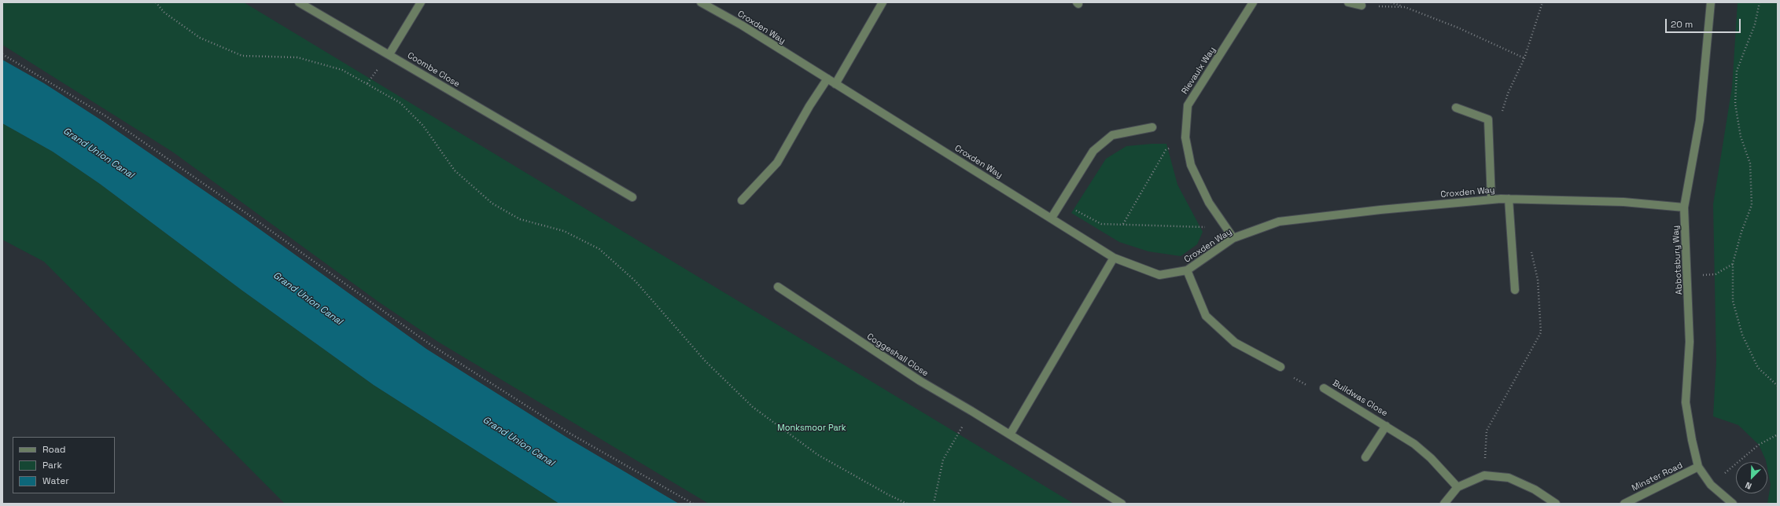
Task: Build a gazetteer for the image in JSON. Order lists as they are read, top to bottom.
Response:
{
  "streets": {
    "street": [
      "Croxden Way",
      "Coombe Close",
      "Rievaulx Way",
      "Abbotsbury Way",
      "Coggeshall Close",
      "Buildwas Close",
      "Minster Road"
    ]
  },
  "crossings": [
    ["Croxden Way", "Rievaulx Way"],
    ["Croxden Way", "Abbotsbury Way"],
    ["Abbotsbury Way", "Minster Road"]
  ],
  "water": ["Grand Union Canal"],
  "parks": ["Monksmoor Park"],
  "legend": ["Road", "Park", "Water"],
  "scale_bar": "20 m",
  "north": "bottom left"
}
